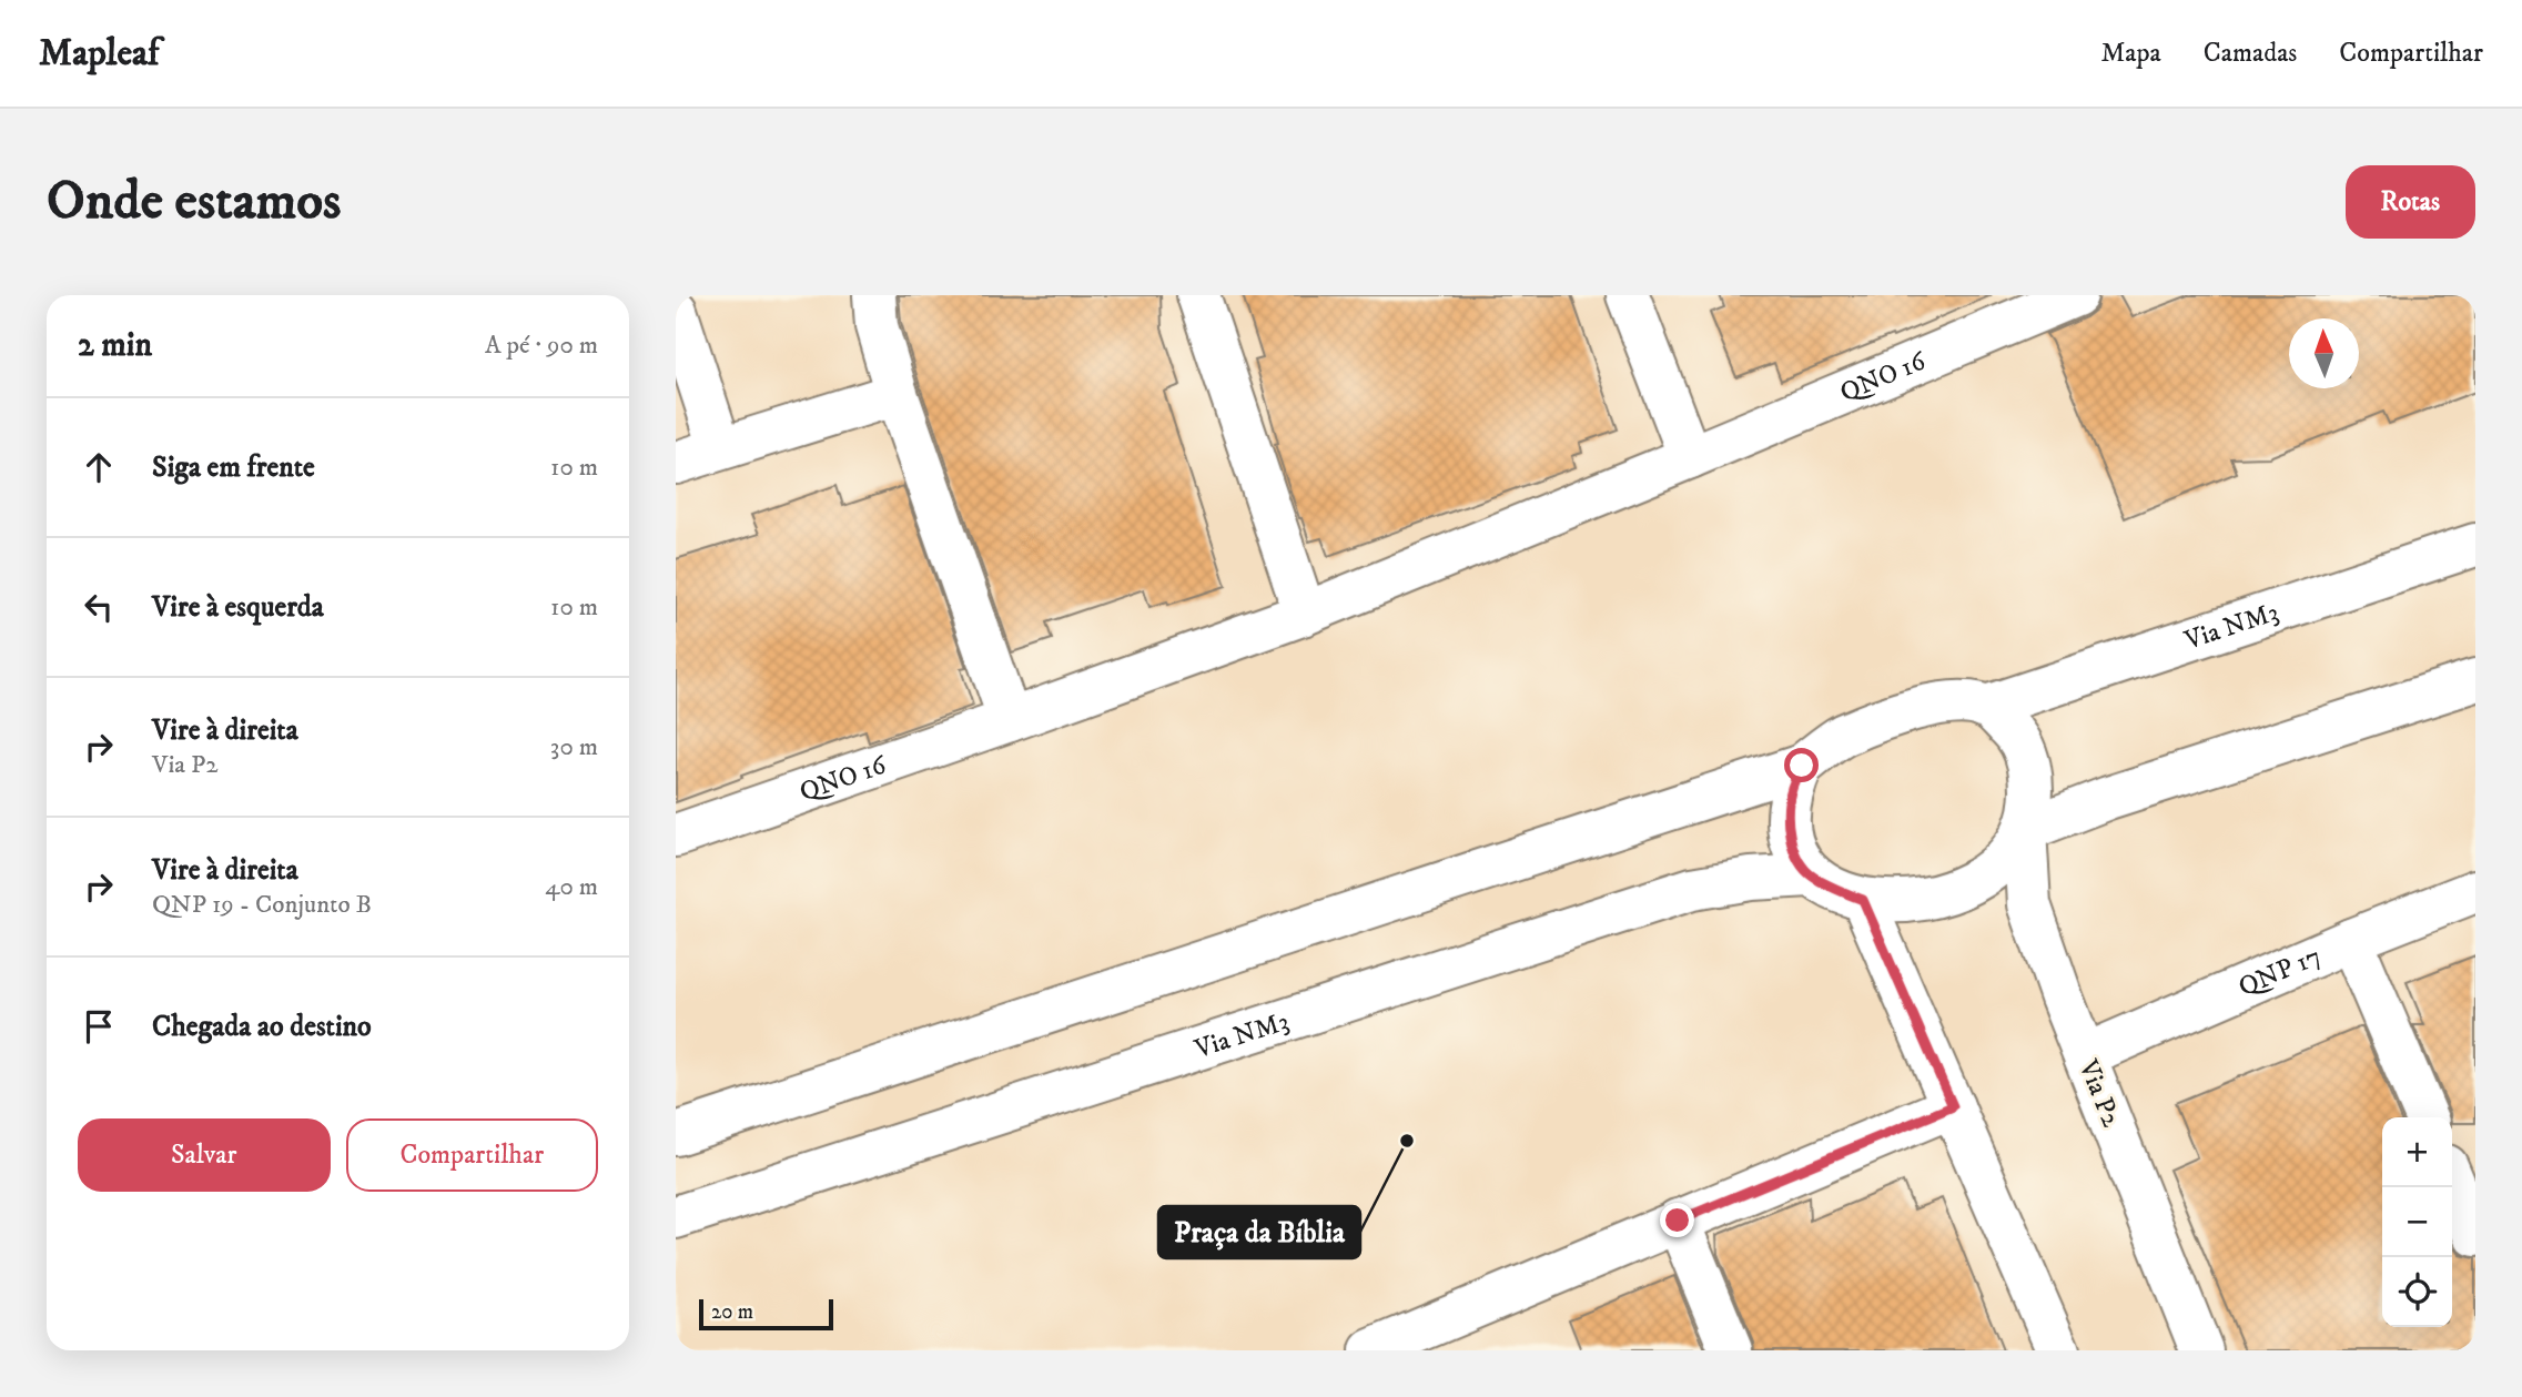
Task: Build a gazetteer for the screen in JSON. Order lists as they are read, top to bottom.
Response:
{
  "streets": {
    "main road": [
      "QNO 16",
      "Via NM3",
      "QNP 17",
      "Via P2"
    ]
  },
  "crossings": [
    ["Via NM3", "Via P2"],
    ["QNP 17", "Via P2"]
  ],
  "places": ["Praça da Bíblia"],
  "scale_bar": "20 m",
  "north": "top",
  "page": {
    "header": "Mapleaf",
    "nav": ["Mapa", "Camadas", "Compartilhar"],
    "buttons": [
      "Rotas",
      ["Salvar", "Compartilhar"]
    ],
    "title": "Onde estamos",
    "heading": ["2 min", "A pé · 90 m"],
    "list": [
      ["Siga em frente", "10 m"],
      ["Vire à esquerda", "10 m"],
      ["Vire à direita", "Via P2", "30 m"],
      ["Vire à direita", "QNP 19 - Conjunto B", "40 m"],
      "Chegada ao destino"
    ],
    "map_buttons": ["+", "−"],
    "scale": "20 m"
  }
}
